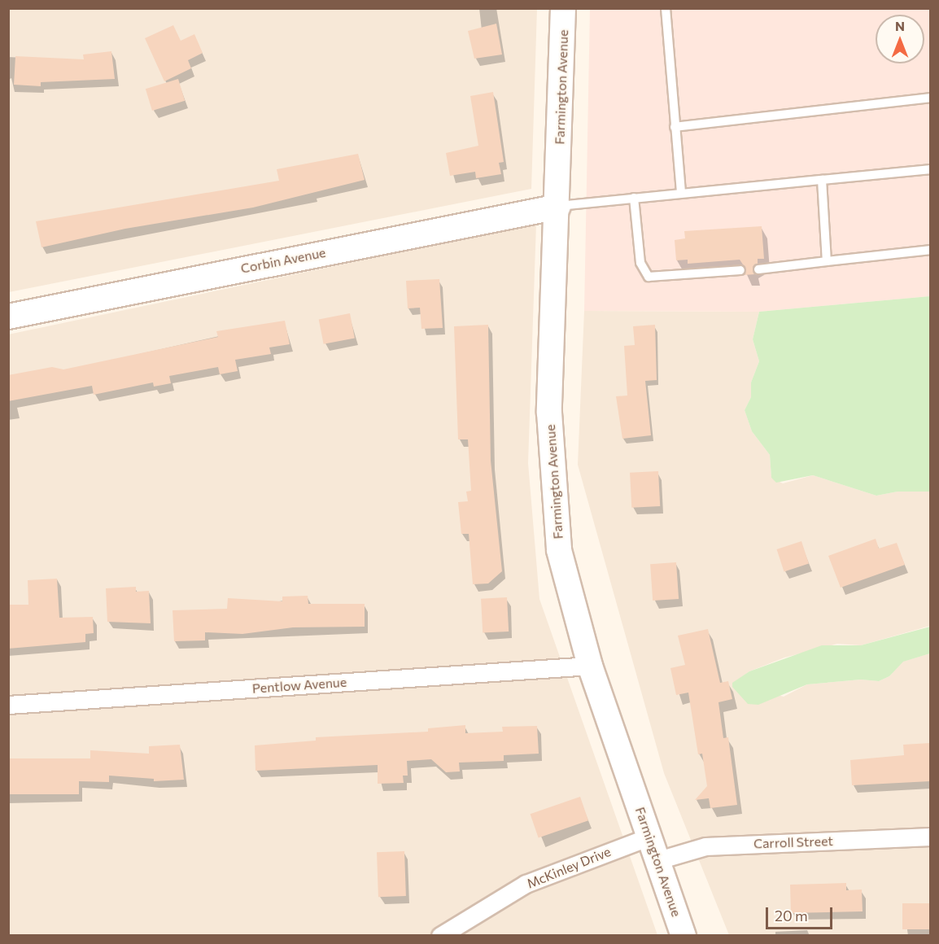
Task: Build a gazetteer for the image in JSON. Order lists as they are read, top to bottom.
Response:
{
  "streets": {
    "main road": ["Farmington Avenue", "Corbin Avenue"],
    "street": ["Pentlow Avenue", "Carroll Street", "McKinley Drive"]
  },
  "crossings": [
    ["Farmington Avenue", "Corbin Avenue"],
    ["Farmington Avenue", "Pentlow Avenue"],
    ["Farmington Avenue", "Carroll Street"],
    ["Farmington Avenue", "McKinley Drive"]
  ],
  "scale_bar": "20 m",
  "north": "top"
}
